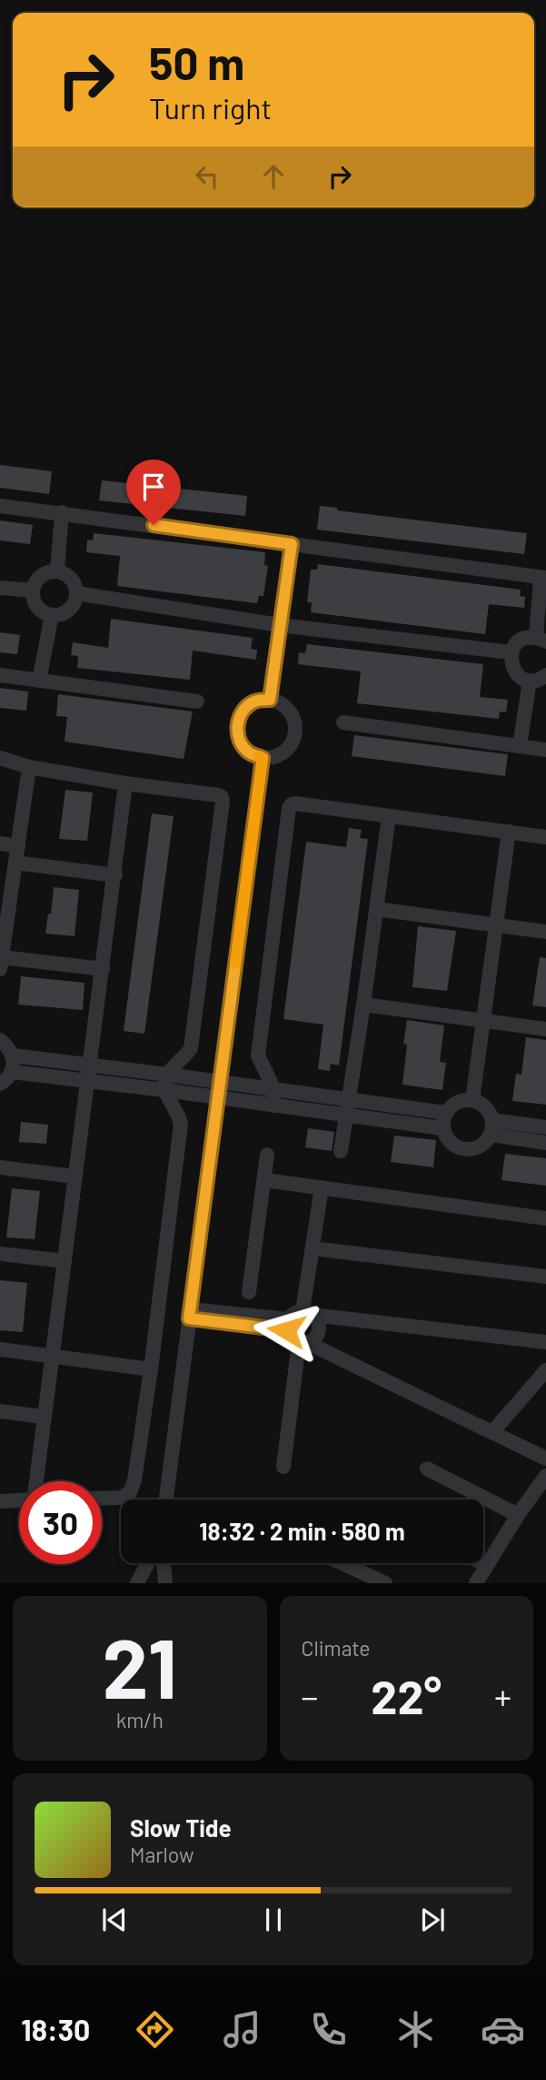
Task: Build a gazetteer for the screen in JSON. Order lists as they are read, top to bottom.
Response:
{
  "page": {
    "turn": ["50 m", "Turn right"],
    "limit": "30",
    "trip": "18:32 · 2 min · 580 m",
    "tile": [
      ["21", "km/h"],
      "Climate"
    ],
    "heat": ["−", "22°", "+"],
    "song": ["Slow Tide", "Marlow"],
    "tabs": "18:30"
  }
}
